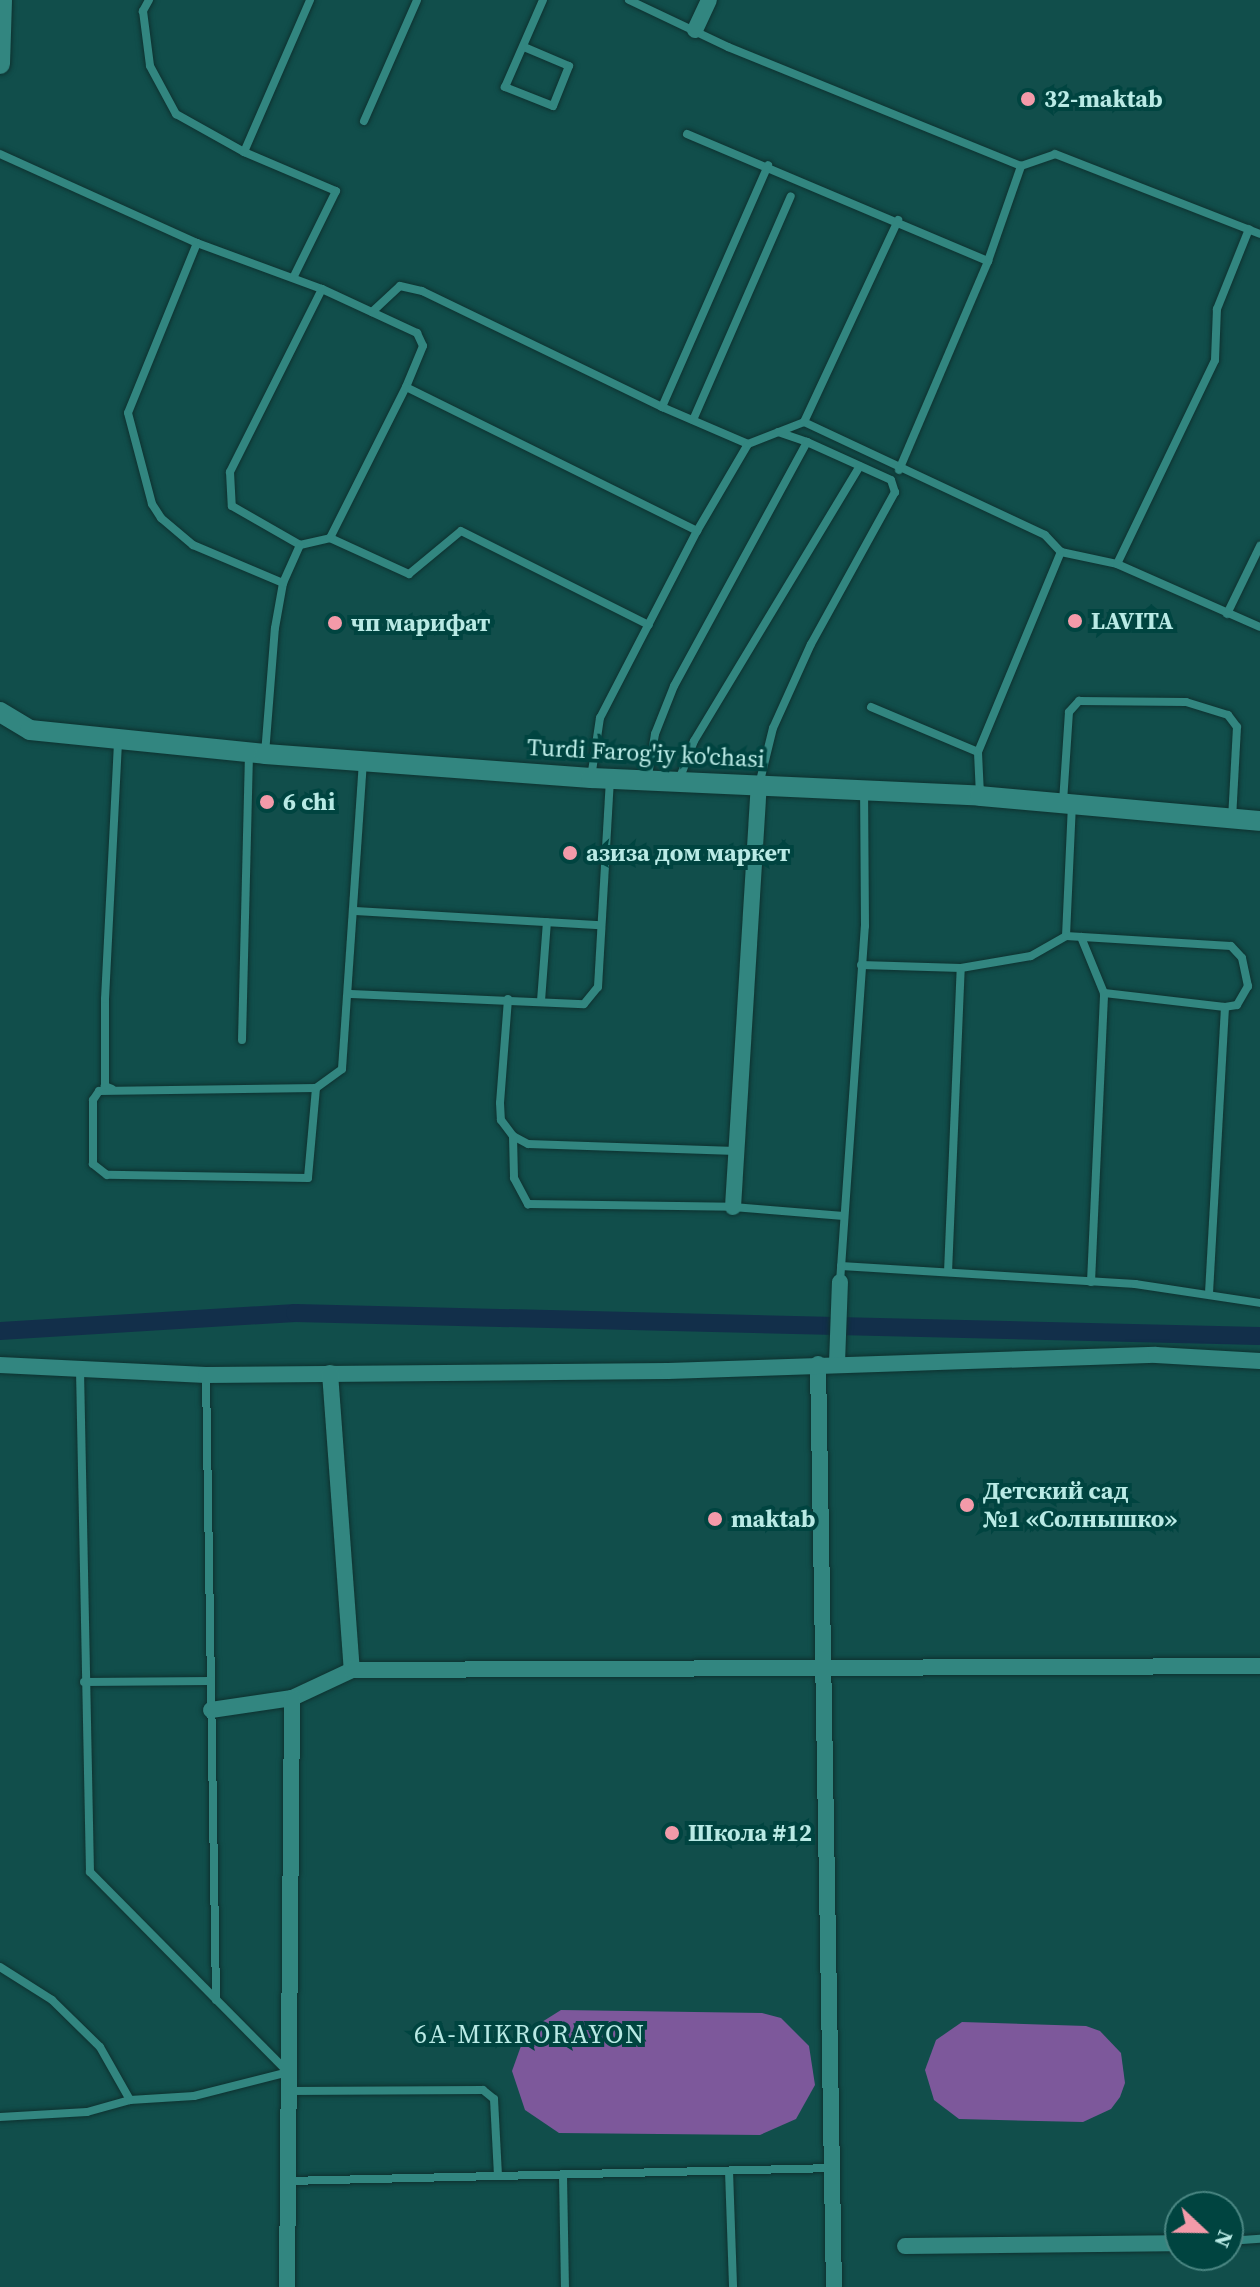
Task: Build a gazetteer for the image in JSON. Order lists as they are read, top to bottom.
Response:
{
  "streets": {
    "street": ["Turdi Farog'iy ko'chasi"]
  },
  "districts": ["6A-MIKRORAYON"],
  "places": [
    "32-maktab",
    "LAVITA",
    "чп марифат",
    "6 chi",
    "азиза дом маркет",
    "Детский сад №1 «Солнышко»",
    "maktab",
    "Школа #12"
  ],
  "north": "right"
}
